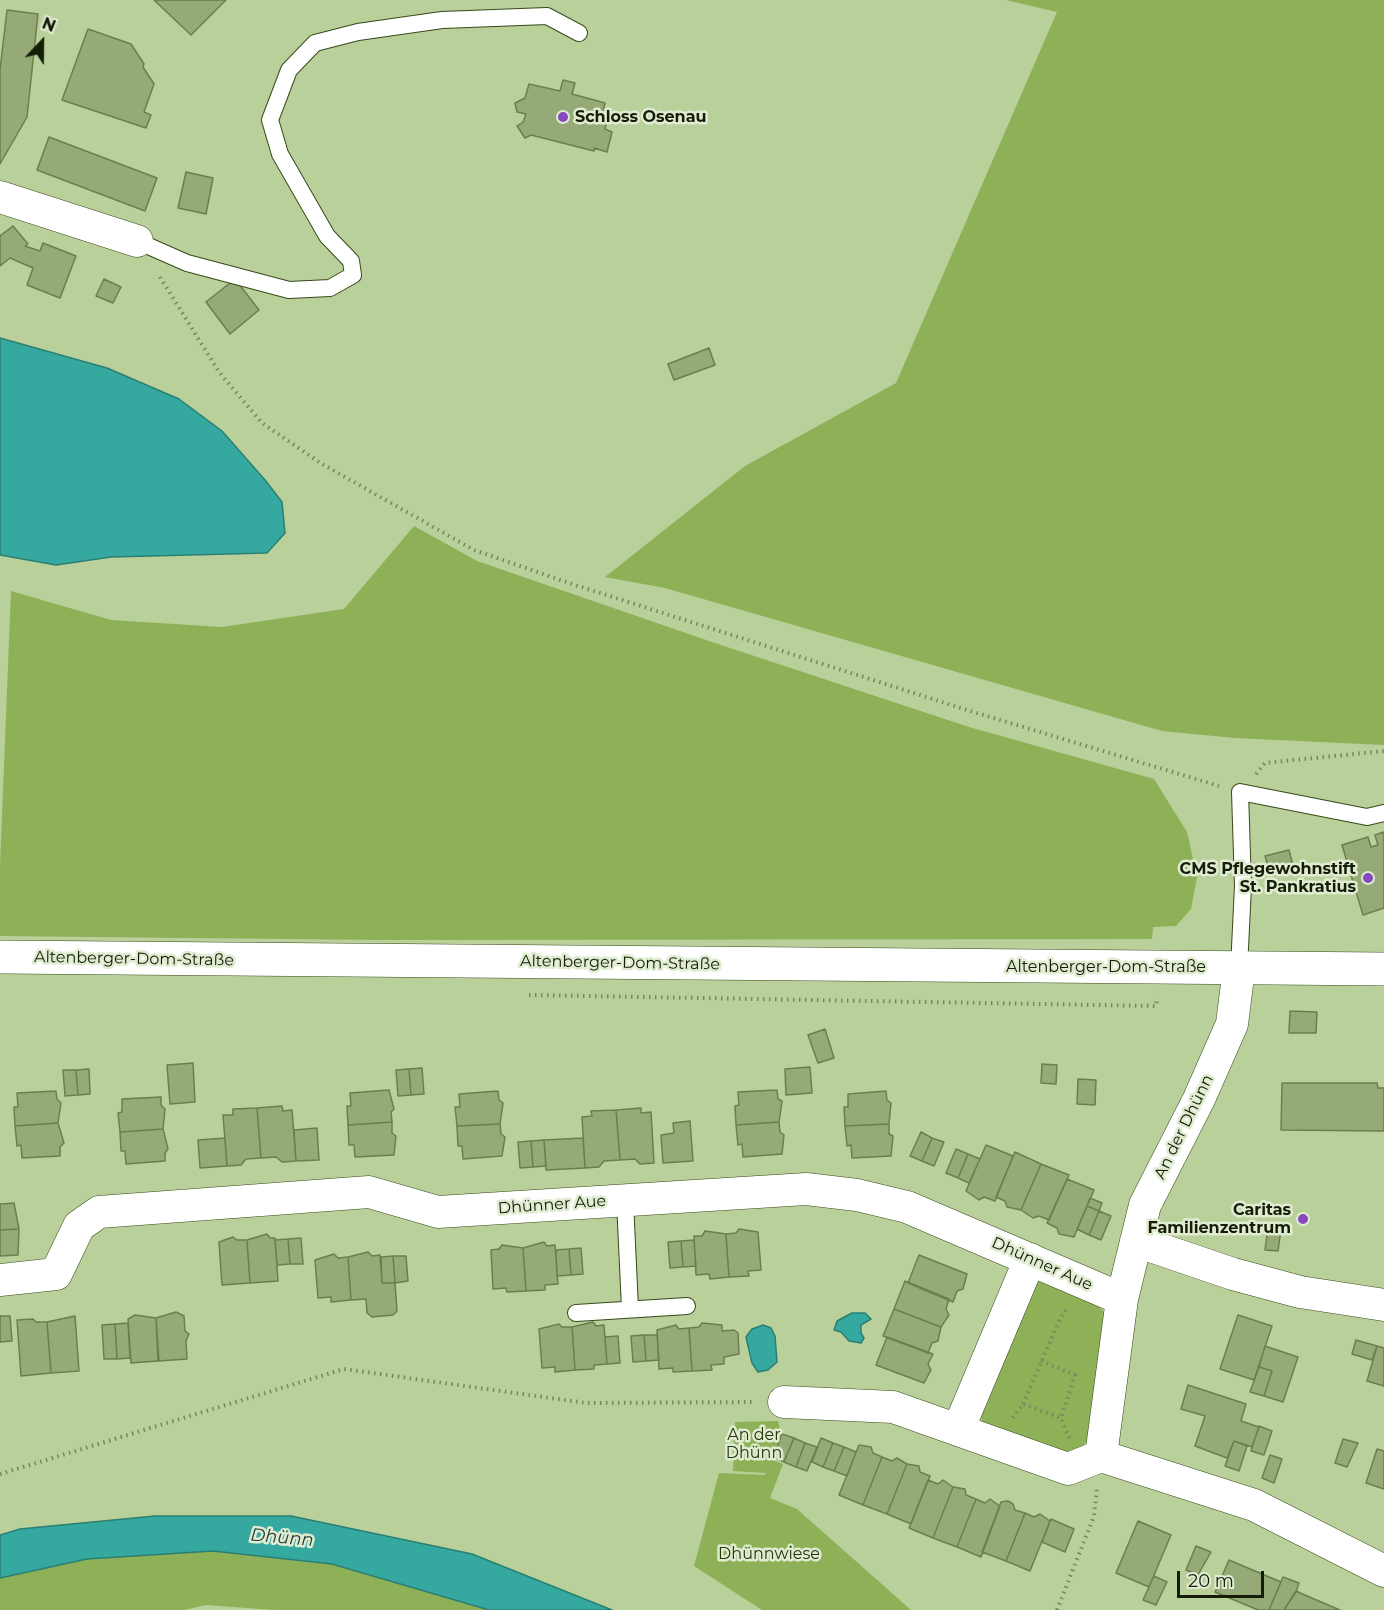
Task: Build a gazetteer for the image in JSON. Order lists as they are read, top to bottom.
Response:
{
  "streets": {
    "main road": ["Altenberger-Dom-Straße"],
    "street": ["An der Dhünn", "Dhünner Aue"]
  },
  "crossings": [
    ["Altenberger-Dom-Straße", "An der Dhünn"],
    ["An der Dhünn", "Dhünner Aue"]
  ],
  "water": ["Dhünn"],
  "parks": ["An der Dhünn", "Dhünnwiese"],
  "places": ["Schloss Osenau", "CMS Pflegewohnstift St. Pankratius", "Caritas Familienzentrum"],
  "scale_bar": "20 m",
  "north": "top"
}
